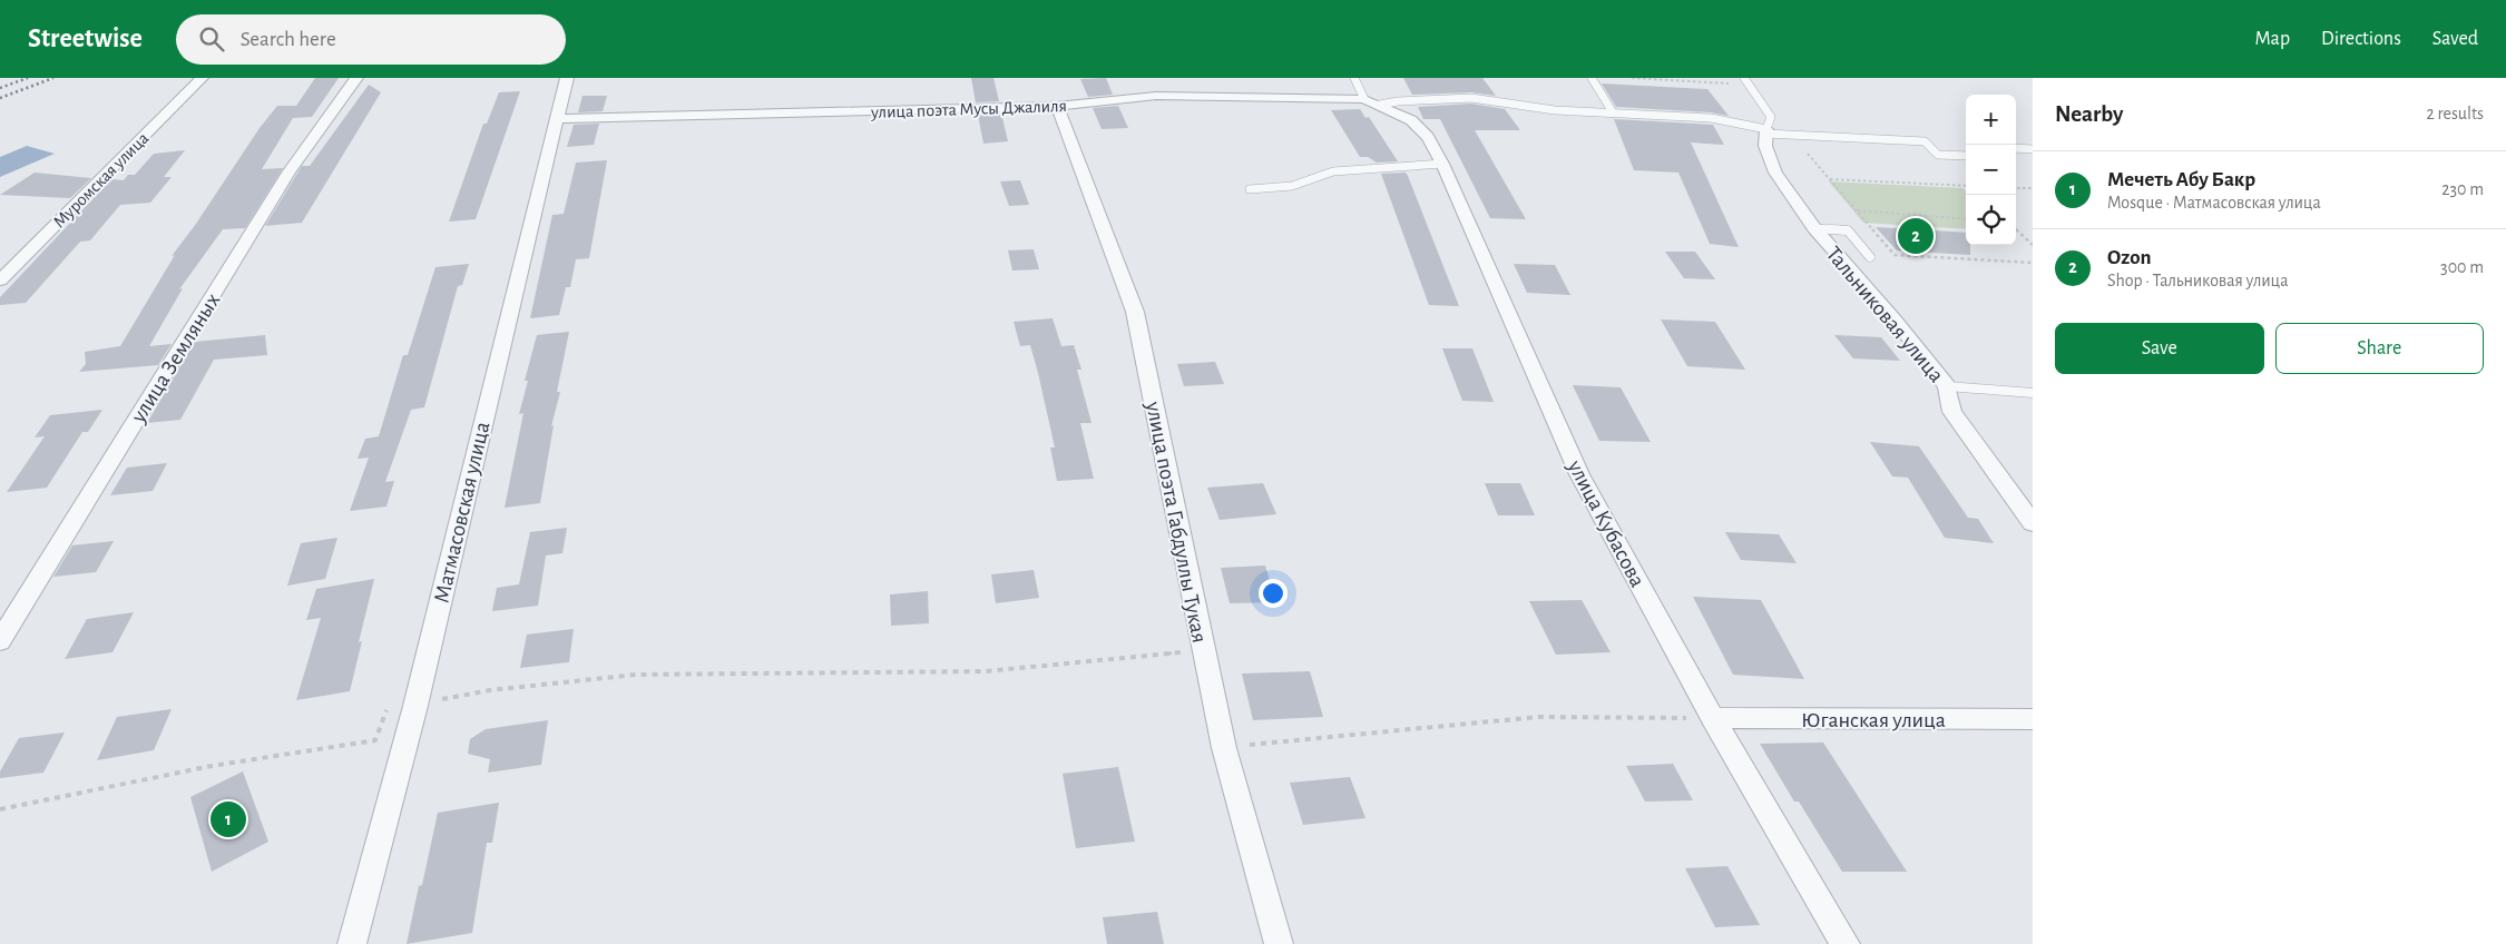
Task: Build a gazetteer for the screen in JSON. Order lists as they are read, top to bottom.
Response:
{
  "streets": {
    "street": [
      "улица поэта Мусы Джалиля",
      "Муромская улица",
      "Тальниковая улица",
      "улица Земляных",
      "Матмасовская улица",
      "улица поэта Габдуллы Тукая",
      "улица Кубасова",
      "Юганская улица"
    ]
  },
  "crossings": [
    ["улица поэта Мусы Джалиля", "Матмасовская улица"],
    ["улица поэта Мусы Джалиля", "улица поэта Габдуллы Тукая"],
    ["улица поэта Мусы Джалиля", "улица Кубасова"],
    ["улица Кубасова", "Юганская улица"]
  ],
  "page": {
    "header": "Streetwise",
    "search": "Search here",
    "nav": ["Map", "Directions", "Saved"],
    "heading": ["Nearby", "2 results"],
    "map_buttons": ["+", "−"],
    "list": [
      {
        "mark": "1",
        "name": "Мечеть Абу Бакр",
        "note": "Mosque · Матмасовская улица",
        "value": "230 m"
      },
      {
        "mark": "2",
        "name": "Ozon",
        "note": "Shop · Тальниковая улица",
        "value": "300 m"
      }
    ],
    "pins": ["2", "1"],
    "buttons": ["Save", "Share"]
  }
}
